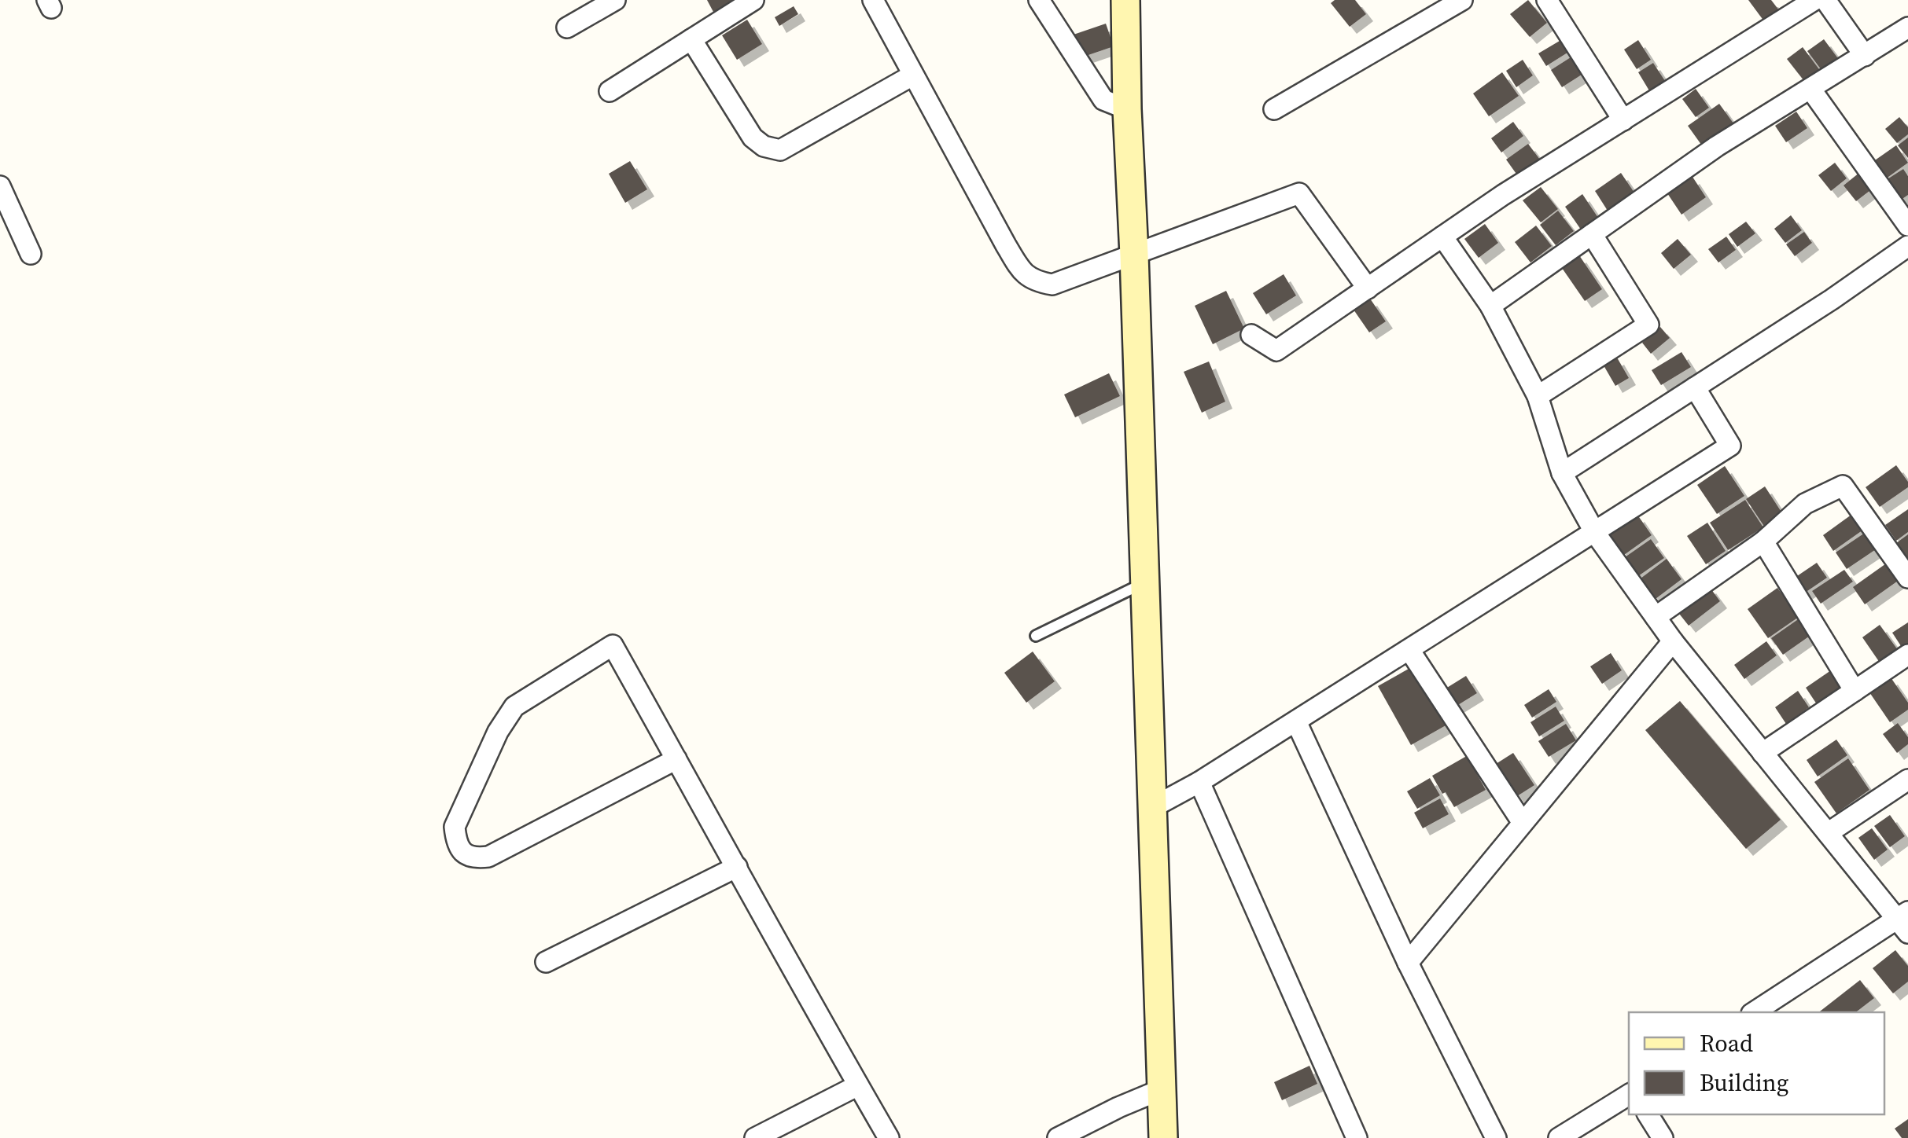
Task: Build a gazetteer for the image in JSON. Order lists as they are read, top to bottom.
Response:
{
  "legend": ["Road", "Building"]
}
